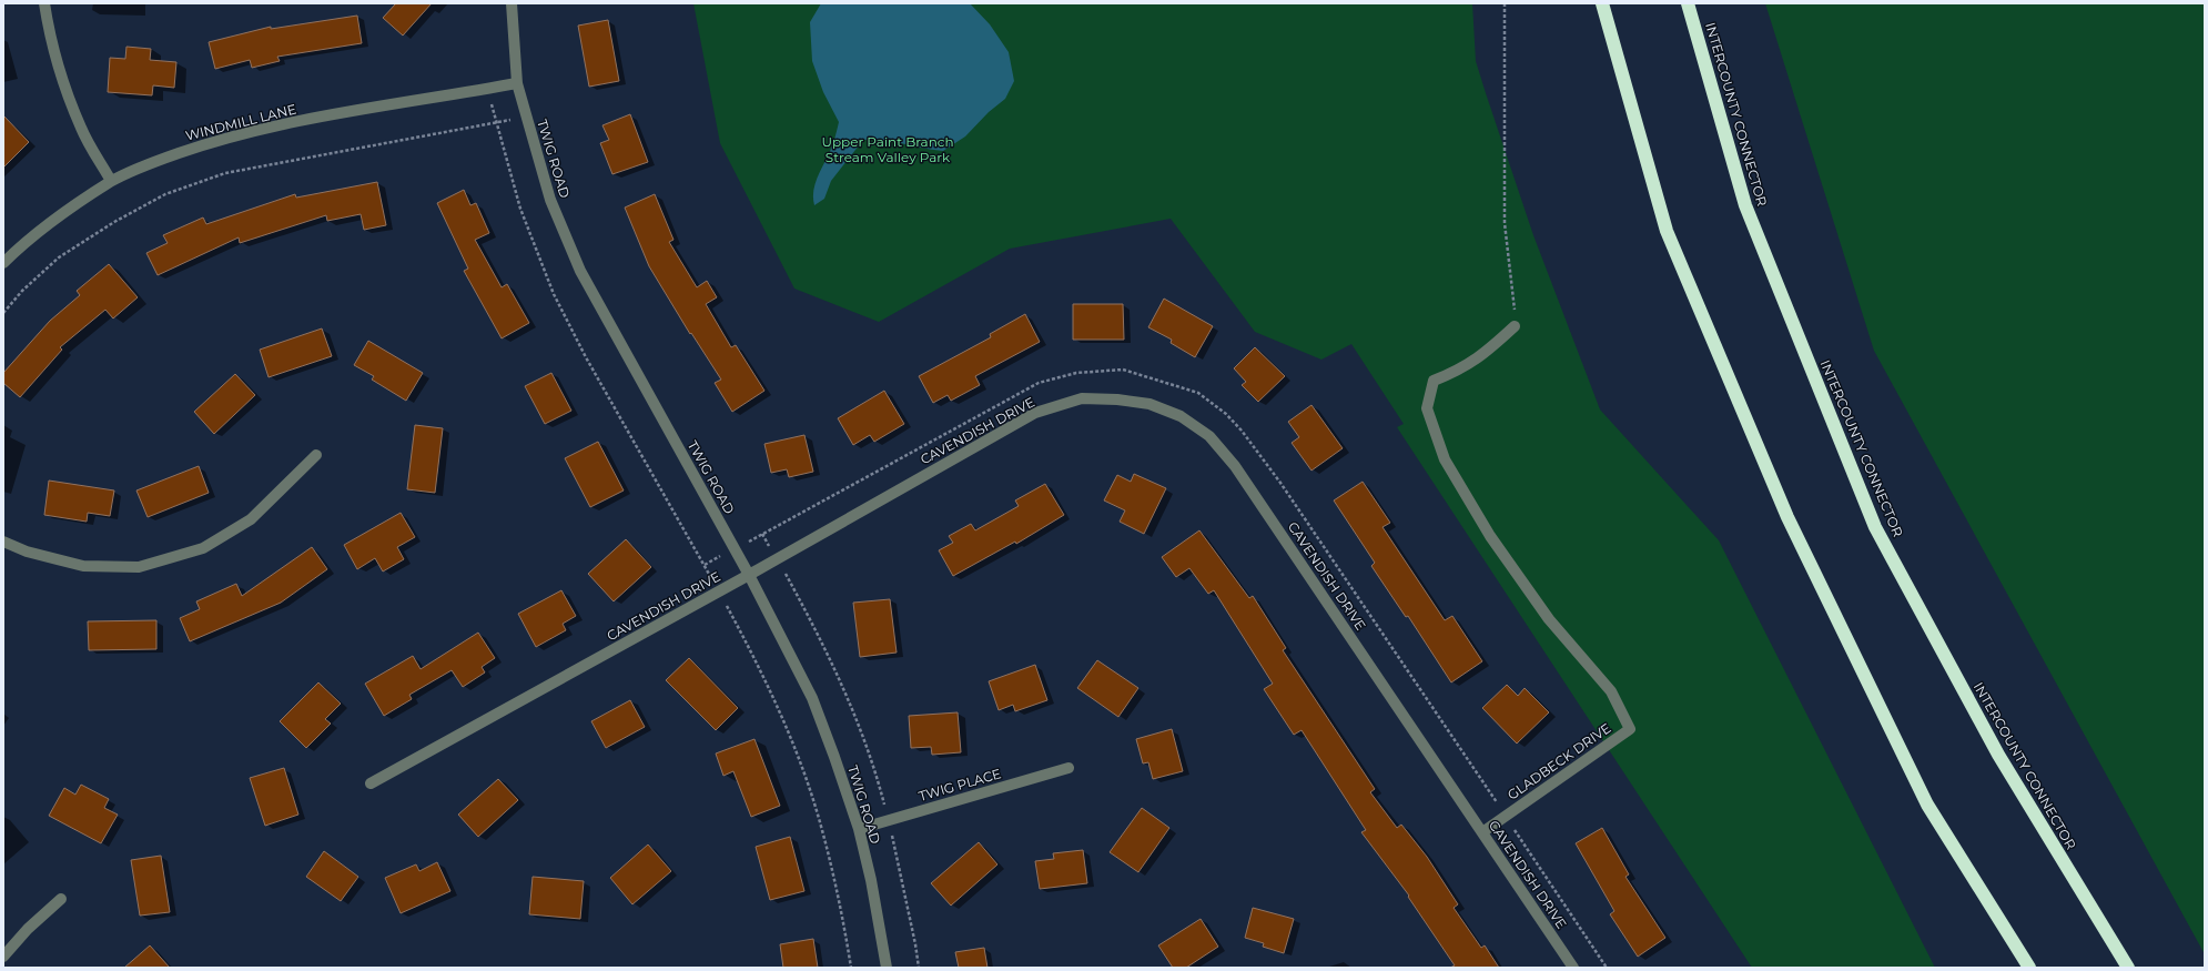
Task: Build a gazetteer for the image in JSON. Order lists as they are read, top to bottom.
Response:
{
  "streets": {
    "highway": ["INTERCOUNTY CONNECTOR"],
    "street": [
      "WINDMILL LANE",
      "TWIG ROAD",
      "CAVENDISH DRIVE",
      "GLADBECK DRIVE",
      "TWIG PLACE"
    ]
  },
  "crossings": [
    ["WINDMILL LANE", "TWIG ROAD"],
    ["TWIG ROAD", "CAVENDISH DRIVE"],
    ["TWIG ROAD", "TWIG PLACE"],
    ["CAVENDISH DRIVE", "GLADBECK DRIVE"]
  ],
  "parks": ["Upper Paint Branch Stream Valley Park"]
}
